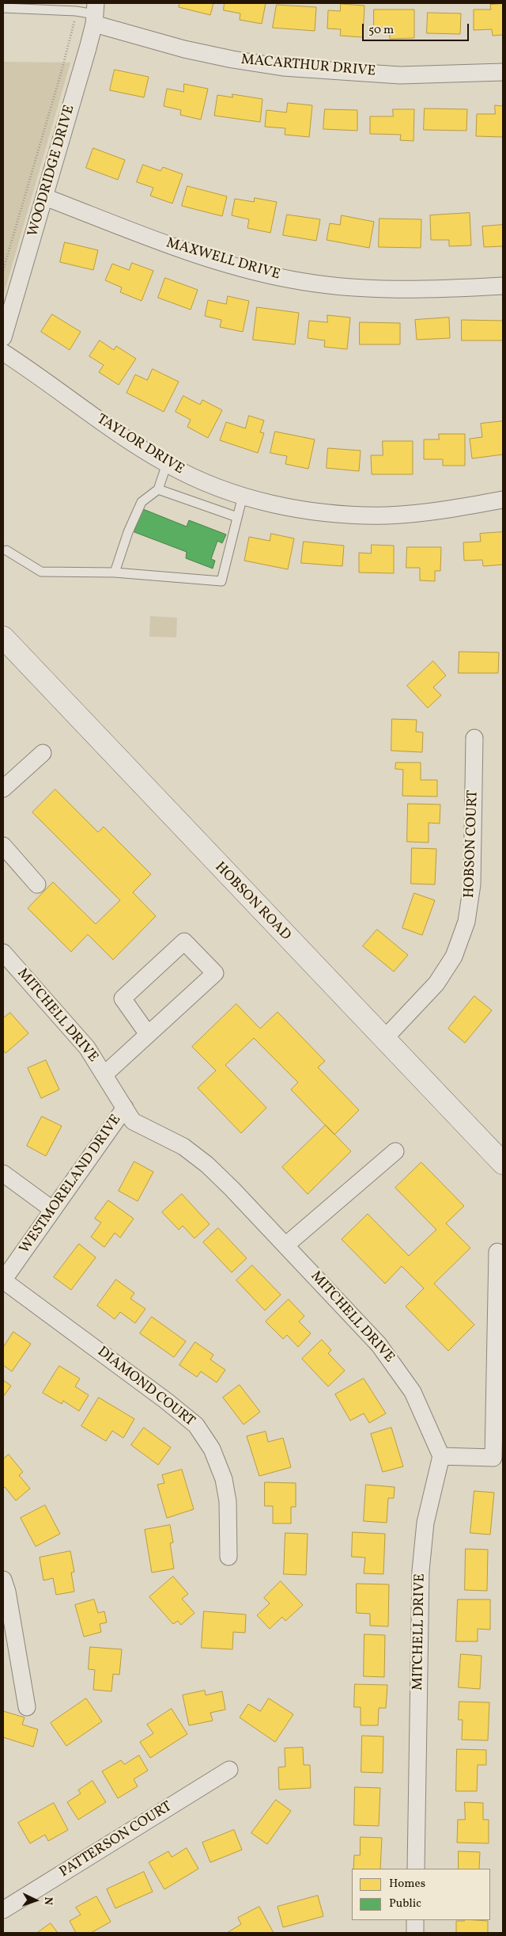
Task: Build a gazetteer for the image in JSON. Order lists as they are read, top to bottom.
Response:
{
  "streets": {
    "main road": ["HOBSON ROAD"],
    "street": [
      "MACARTHUR DRIVE",
      "WOODRIDGE DRIVE",
      "MAXWELL DRIVE",
      "TAYLOR DRIVE",
      "HOBSON COURT",
      "MITCHELL DRIVE",
      "WESTMORELAND DRIVE",
      "DIAMOND COURT",
      "PATTERSON COURT"
    ]
  },
  "crossings": [
    ["MACARTHUR DRIVE", "WOODRIDGE DRIVE"],
    ["WOODRIDGE DRIVE", "MAXWELL DRIVE"],
    ["HOBSON COURT", "HOBSON ROAD"],
    ["MITCHELL DRIVE", "WESTMORELAND DRIVE"],
    ["WESTMORELAND DRIVE", "DIAMOND COURT"]
  ],
  "legend": ["Homes", "Public"],
  "scale_bar": "50 m",
  "north": "right"
}
